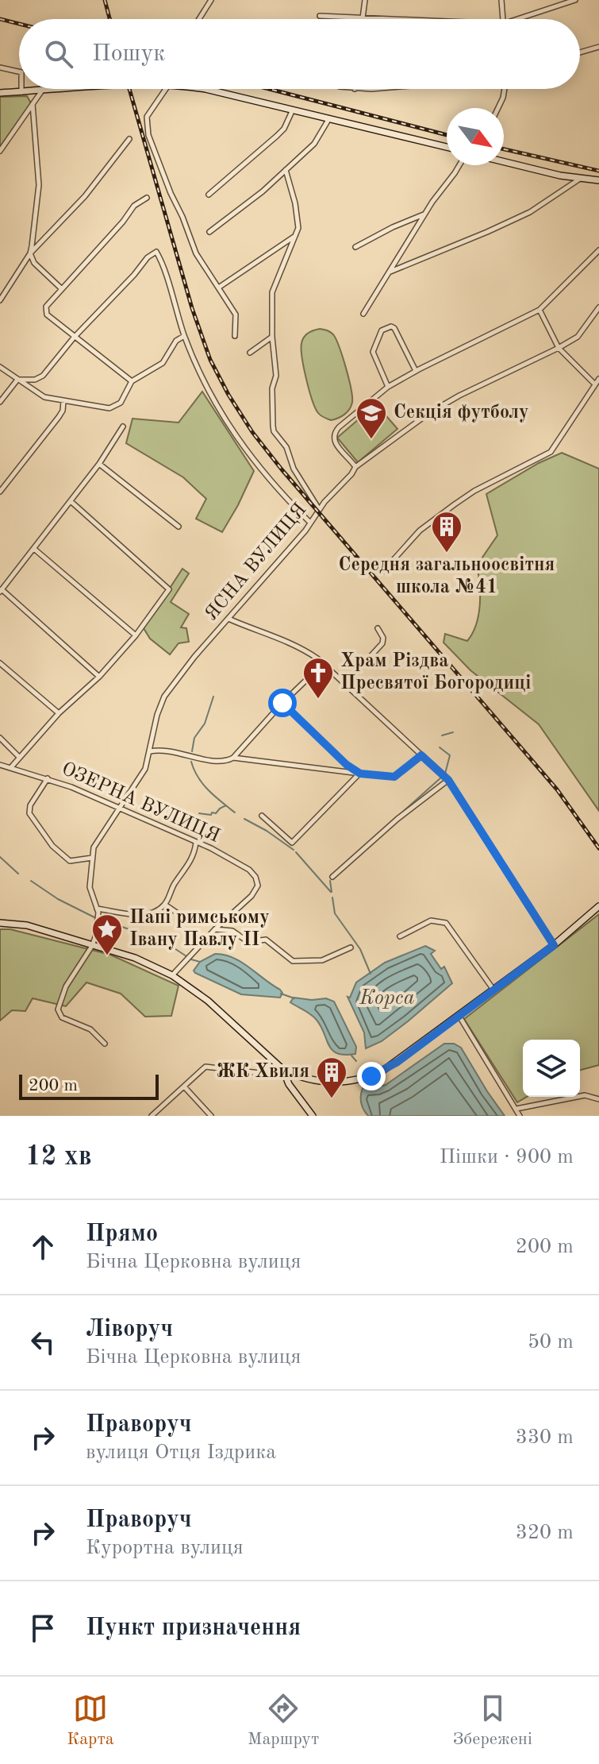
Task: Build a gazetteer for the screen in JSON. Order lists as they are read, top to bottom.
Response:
{
  "streets": {
    "street": ["ЯСНА ВУЛИЦЯ", "ОЗЕРНА ВУЛИЦЯ"]
  },
  "crossings": [
    ["ЯСНА ВУЛИЦЯ", "ОЗЕРНА ВУЛИЦЯ"]
  ],
  "water": ["Корса"],
  "places": {
    "school or university": ["Секція футболу"],
    "building": ["Середня загальноосвітня школа №41", "ЖК Хвиля"],
    "church": ["Храм Різдва Пресвятої Богородиці"],
    "place": ["Папі римському Івану Павлу ІІ"]
  },
  "scale_bar": "200 m",
  "north": "bottom right",
  "page": {
    "search": "Пошук",
    "scale": "200 m",
    "heading": ["12 хв", "Пішки · 900 m"],
    "list": [
      ["Прямо", "Бічна Церковна вулиця", "200 m"],
      ["Ліворуч", "Бічна Церковна вулиця", "50 m"],
      ["Праворуч", "вулиця Отця Іздрика", "330 m"],
      ["Праворуч", "Курортна вулиця", "320 m"],
      "Пункт призначення"
    ],
    "nav": ["Карта", "Маршрут", "Збережені"]
  }
}
